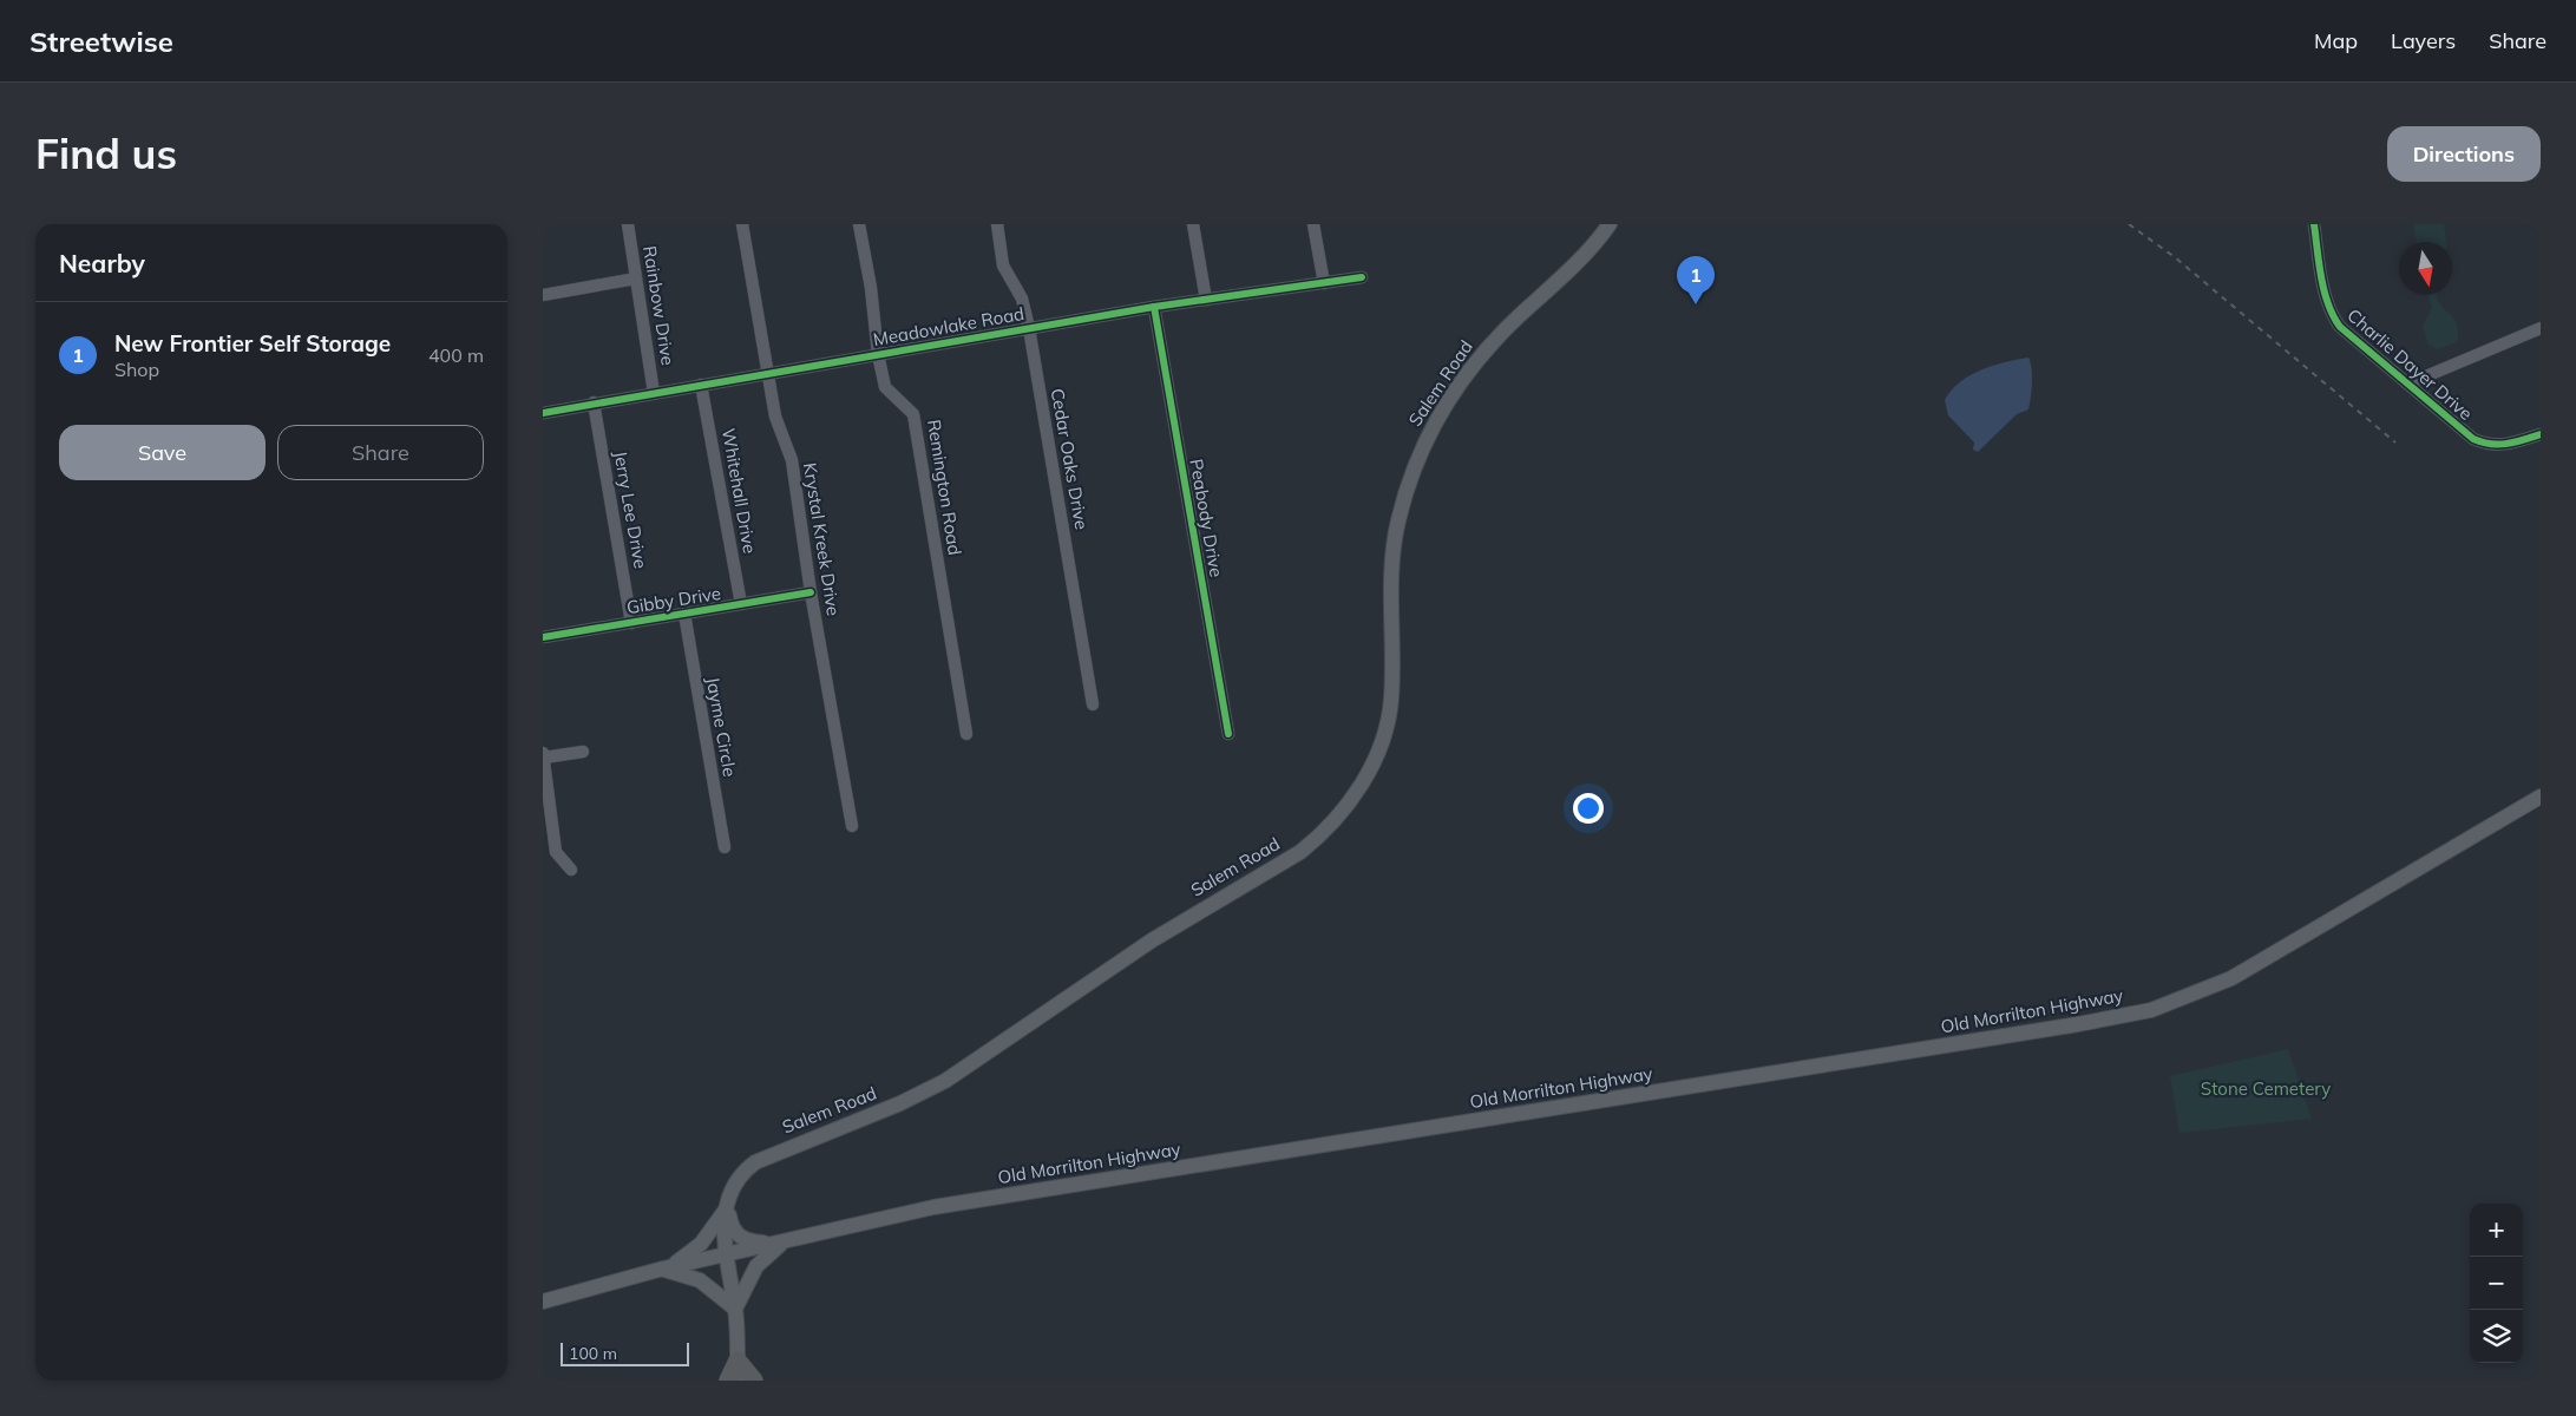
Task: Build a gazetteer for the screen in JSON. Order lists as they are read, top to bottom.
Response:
{
  "streets": {
    "main road": ["Salem Road", "Old Morrilton Highway"],
    "street": [
      "Rainbow Drive",
      "Meadowlake Road",
      "Charlie Dayer Drive",
      "Cedar Oaks Drive",
      "Remington Road",
      "Whitehall Drive",
      "Jerry Lee Drive",
      "Peabody Drive",
      "Krystal Kreek Drive",
      "Gibby Drive",
      "Jayme Circle"
    ]
  },
  "crossings": [
    ["Rainbow Drive", "Meadowlake Road"],
    ["Meadowlake Road", "Cedar Oaks Drive"],
    ["Meadowlake Road", "Remington Road"],
    ["Meadowlake Road", "Whitehall Drive"],
    ["Meadowlake Road", "Jerry Lee Drive"],
    ["Meadowlake Road", "Peabody Drive"],
    ["Meadowlake Road", "Krystal Kreek Drive"],
    ["Salem Road", "Old Morrilton Highway"],
    ["Whitehall Drive", "Gibby Drive"],
    ["Jerry Lee Drive", "Gibby Drive"],
    ["Krystal Kreek Drive", "Gibby Drive"],
    ["Gibby Drive", "Jayme Circle"]
  ],
  "parks": ["Stone Cemetery"],
  "scale_bar": "100 m",
  "north": "bottom",
  "page": {
    "header": "Streetwise",
    "nav": ["Map", "Layers", "Share"],
    "buttons": [
      "Directions",
      ["Save", "Share"]
    ],
    "title": "Find us",
    "heading": "Nearby",
    "pins": "1",
    "list": [
      {
        "mark": "1",
        "name": "New Frontier Self Storage",
        "note": "Shop",
        "value": "400 m"
      }
    ],
    "map_buttons": ["+", "−"],
    "scale": "100 m"
  }
}
